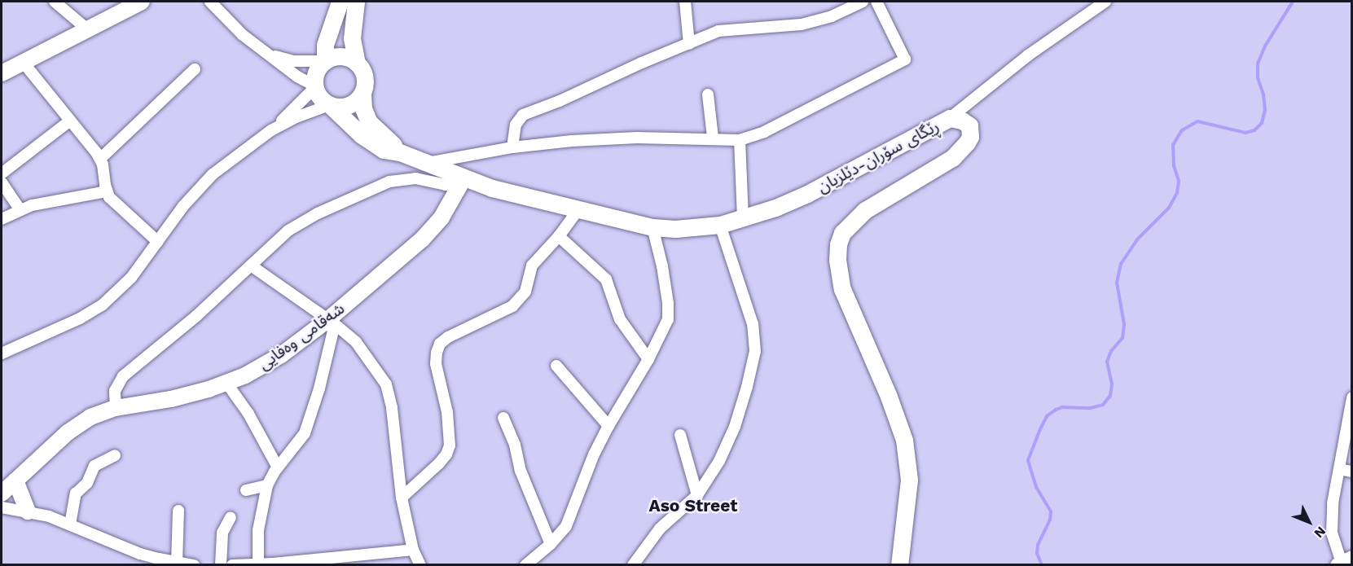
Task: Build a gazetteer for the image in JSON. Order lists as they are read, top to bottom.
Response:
{
  "streets": {
    "main road": ["ڕێگای سۆران-دێلزیان"],
    "street": ["شەقامی وەفایی"]
  },
  "crossings": [
    ["ڕێگای سۆران-دێلزیان", "شەقامی وەفایی"]
  ],
  "districts": ["Aso Street"],
  "north": "bottom right"
}
